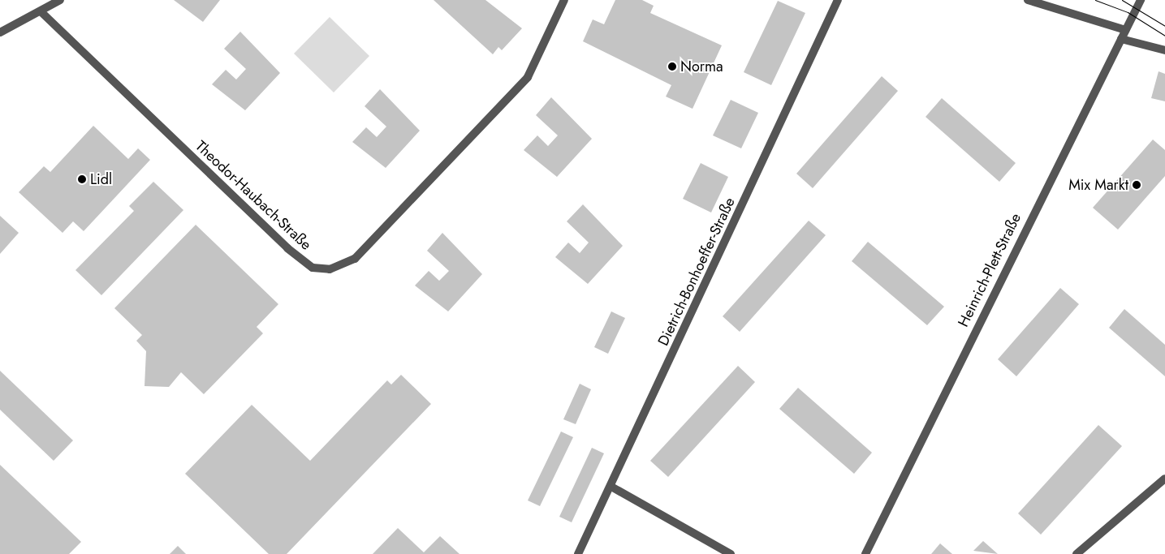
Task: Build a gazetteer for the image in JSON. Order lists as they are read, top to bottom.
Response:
{
  "streets": {
    "street": ["Theodor-Haubach-Straße", "Heinrich-Plett-Straße", "Dietrich-Bonhoeffer-Straße"]
  },
  "places": ["Norma", "Lidl", "Mix Markt"]
}
